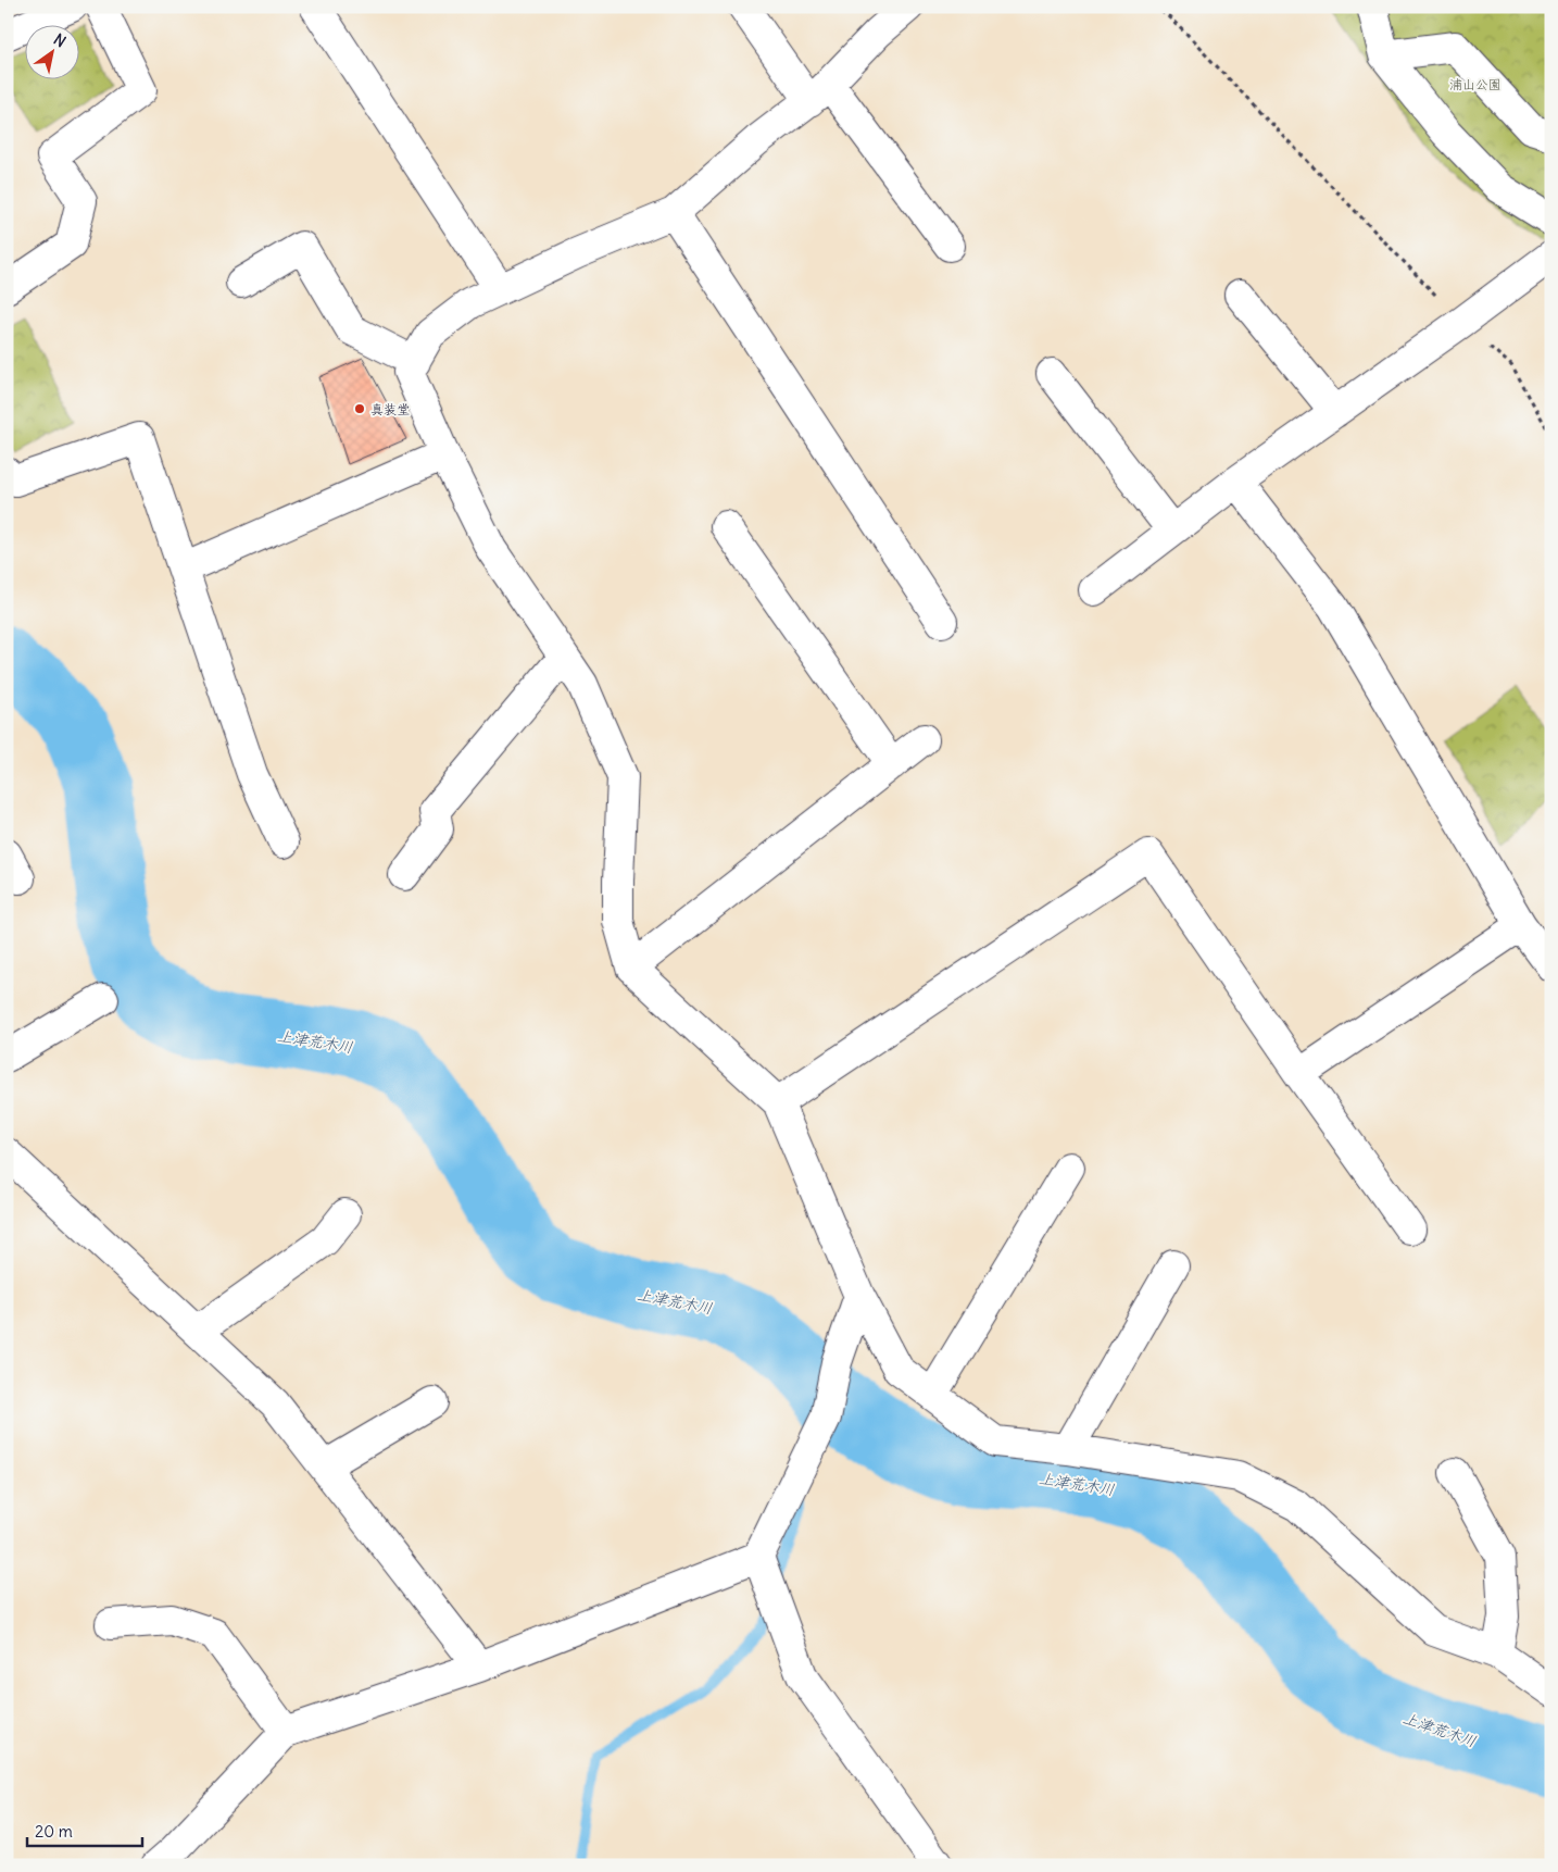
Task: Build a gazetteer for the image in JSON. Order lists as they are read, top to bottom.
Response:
{
  "water": ["上津荒木川"],
  "parks": ["浦山公園"],
  "places": ["真装堂"],
  "scale_bar": "20 m",
  "north": "top right"
}
